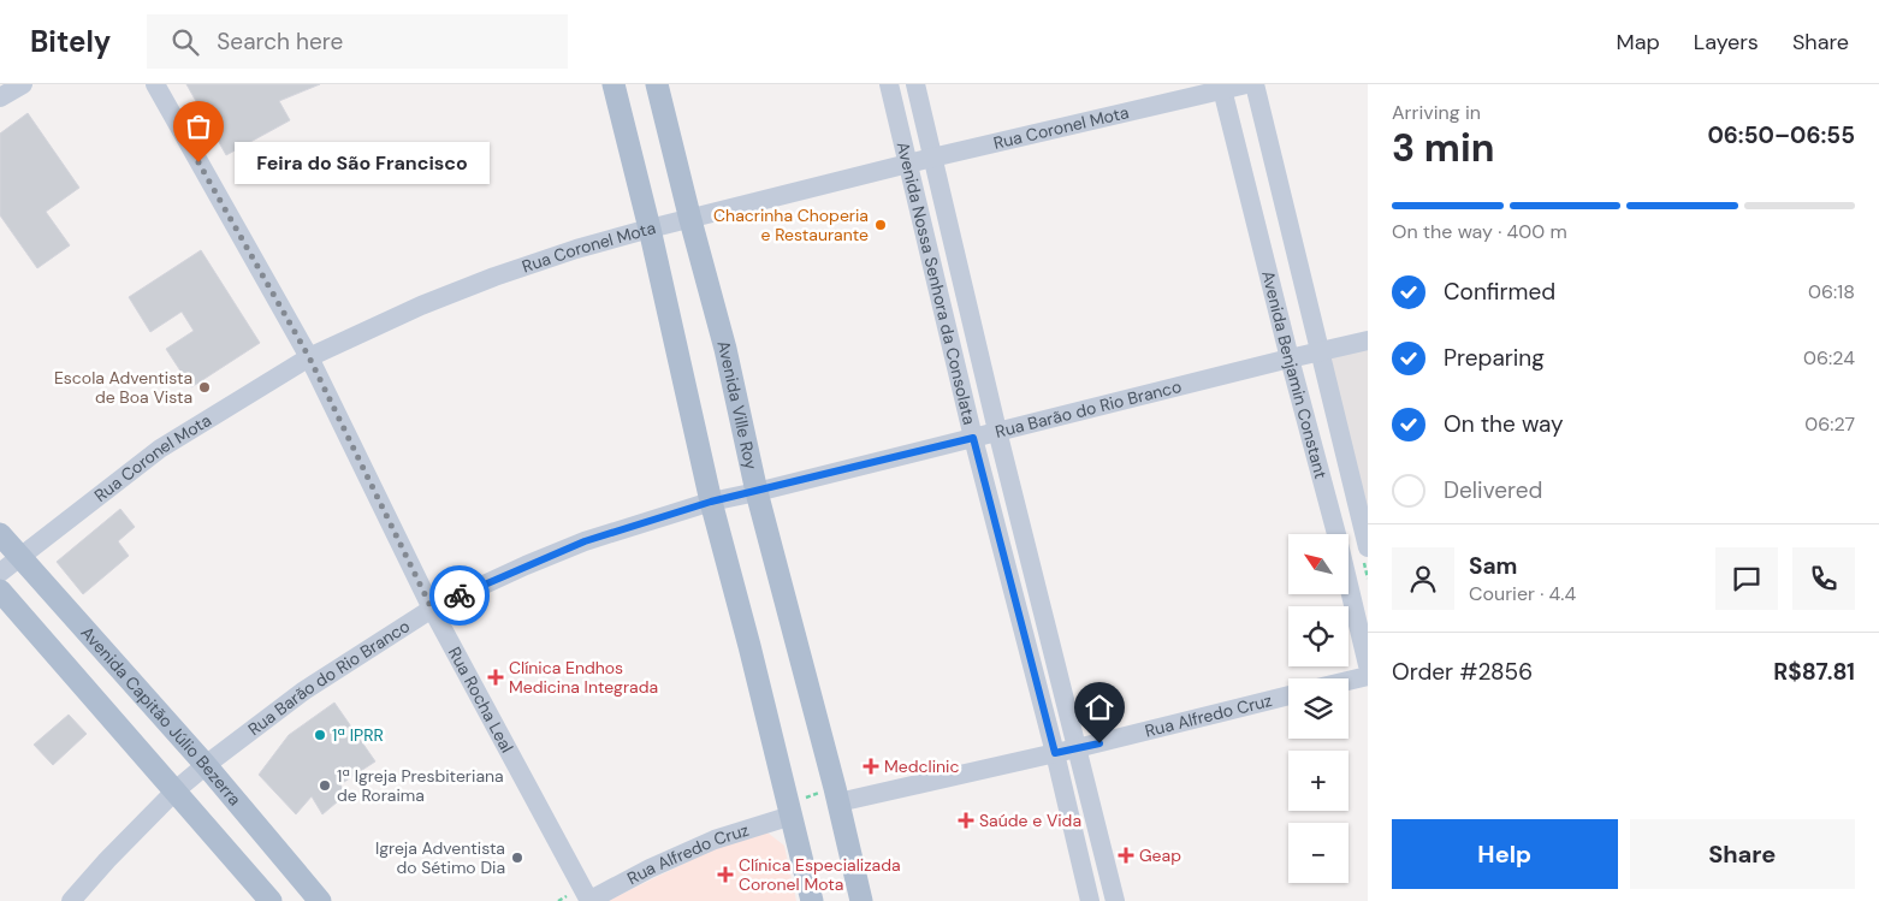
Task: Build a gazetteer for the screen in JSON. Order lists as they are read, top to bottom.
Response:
{
  "streets": {
    "main road": ["Avenida Ville Roy", "Avenida Capitão Júlio Bezerra"],
    "street": [
      "Rua Coronel Mota",
      "Avenida Nossa Senhora da Consolata",
      "Avenida Benjamin Constant",
      "Rua Barão do Rio Branco",
      "Rua Rocha Leal",
      "Rua Alfredo Cruz"
    ]
  },
  "crossings": [
    ["Rua Coronel Mota", "Avenida Nossa Senhora da Consolata"],
    ["Rua Coronel Mota", "Avenida Benjamin Constant"],
    ["Rua Coronel Mota", "Avenida Ville Roy"],
    ["Rua Coronel Mota", "Rua Rocha Leal"],
    ["Rua Coronel Mota", "Avenida Capitão Júlio Bezerra"],
    ["Avenida Nossa Senhora da Consolata", "Rua Barão do Rio Branco"],
    ["Avenida Nossa Senhora da Consolata", "Rua Alfredo Cruz"],
    ["Avenida Benjamin Constant", "Rua Barão do Rio Branco"],
    ["Avenida Ville Roy", "Rua Barão do Rio Branco"],
    ["Avenida Ville Roy", "Rua Alfredo Cruz"],
    ["Rua Barão do Rio Branco", "Rua Rocha Leal"],
    ["Rua Barão do Rio Branco", "Avenida Capitão Júlio Bezerra"],
    ["Rua Rocha Leal", "Rua Alfredo Cruz"]
  ],
  "places": {
    "other": [
      "Feira do São Francisco",
      "Chacrinha Choperia e Restaurante",
      "Escola Adventista de Boa Vista",
      "1ª IPRR",
      "1ª Igreja Presbiteriana de Roraima",
      "Igreja Adventista do Sétimo Dia"
    ],
    "health": [
      "Clínica Endhos Medicina Integrada",
      "Medclinic",
      "Saúde e Vida",
      "Geap",
      "Clínica Especializada Coronel Mota"
    ]
  },
  "north": "top left",
  "page": {
    "header": "Bitely",
    "search": "Search here",
    "nav": ["Map", "Layers", "Share"],
    "heading": ["3 min", "Arriving in", "06:50–06:55"],
    "panel": [
      "Sam",
      "Courier · 4.4",
      "Order #2856",
      "R$87.81"
    ],
    "bubble": "Feira do São Francisco",
    "bar": "On the way · 400 m",
    "list": [
      ["Confirmed", "06:18"],
      ["Preparing", "06:24"],
      ["On the way", "06:27"],
      "Delivered"
    ],
    "map_buttons": ["+", "−"],
    "buttons": ["Help", "Share"]
  }
}
